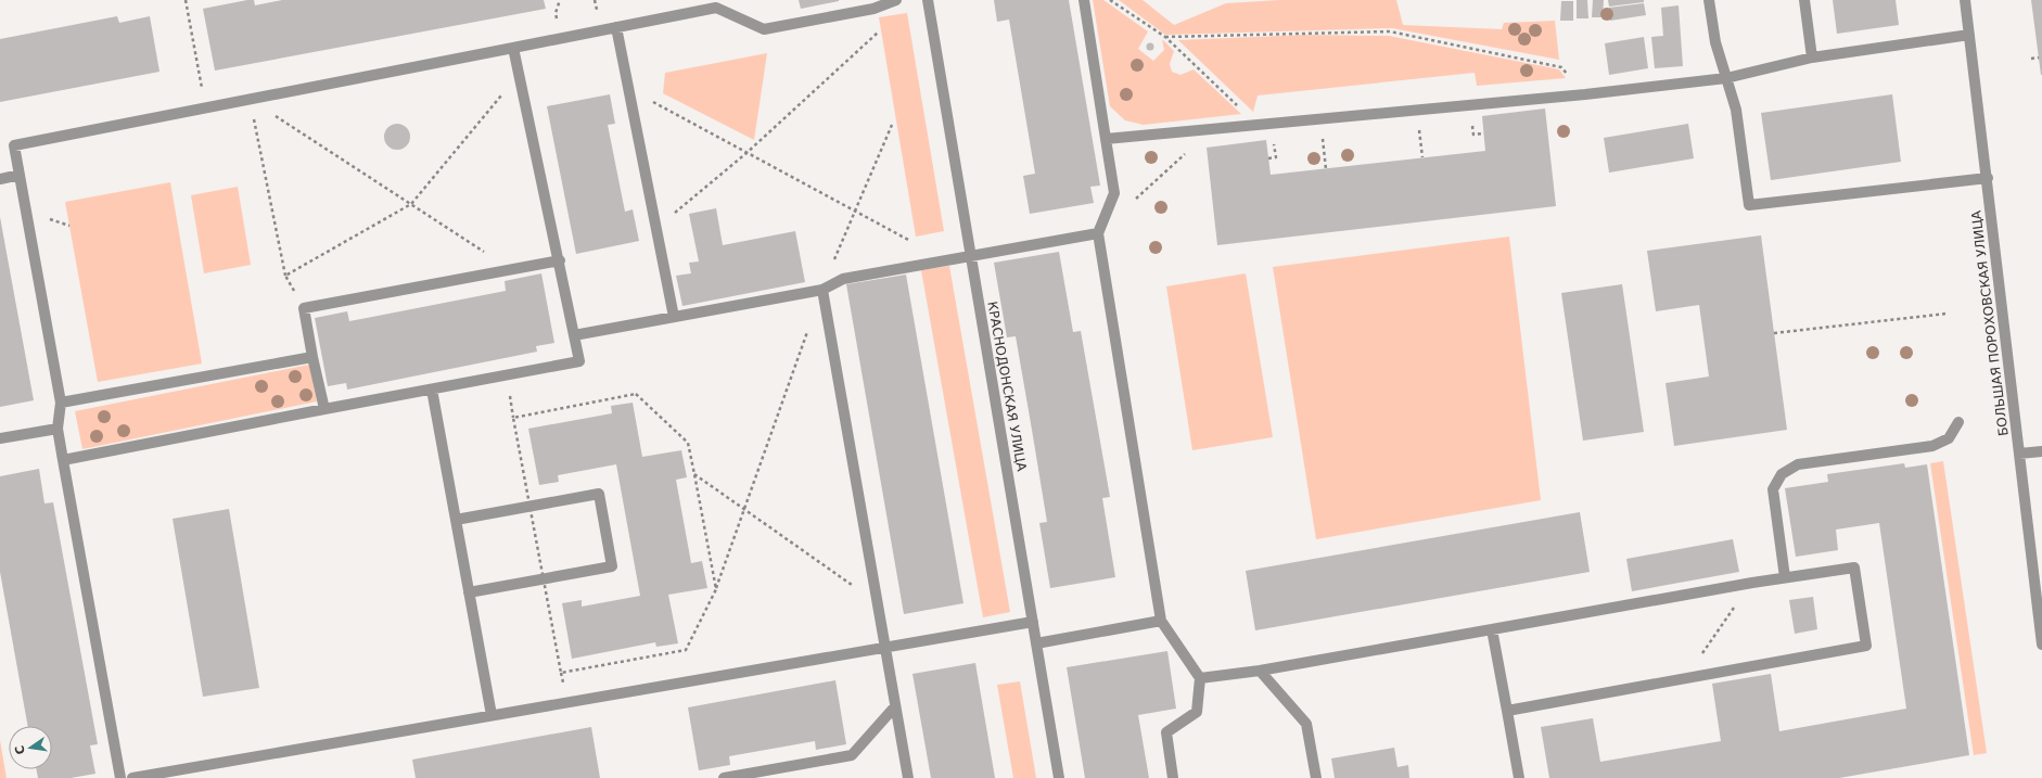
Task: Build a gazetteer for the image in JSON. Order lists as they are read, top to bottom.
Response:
{
  "streets": {
    "street": ["БОЛЬШАЯ ПОРОХОВСКАЯ УЛИЦА", "КРАСНОДОНСКАЯ УЛИЦА"]
  },
  "north": "left"
}
